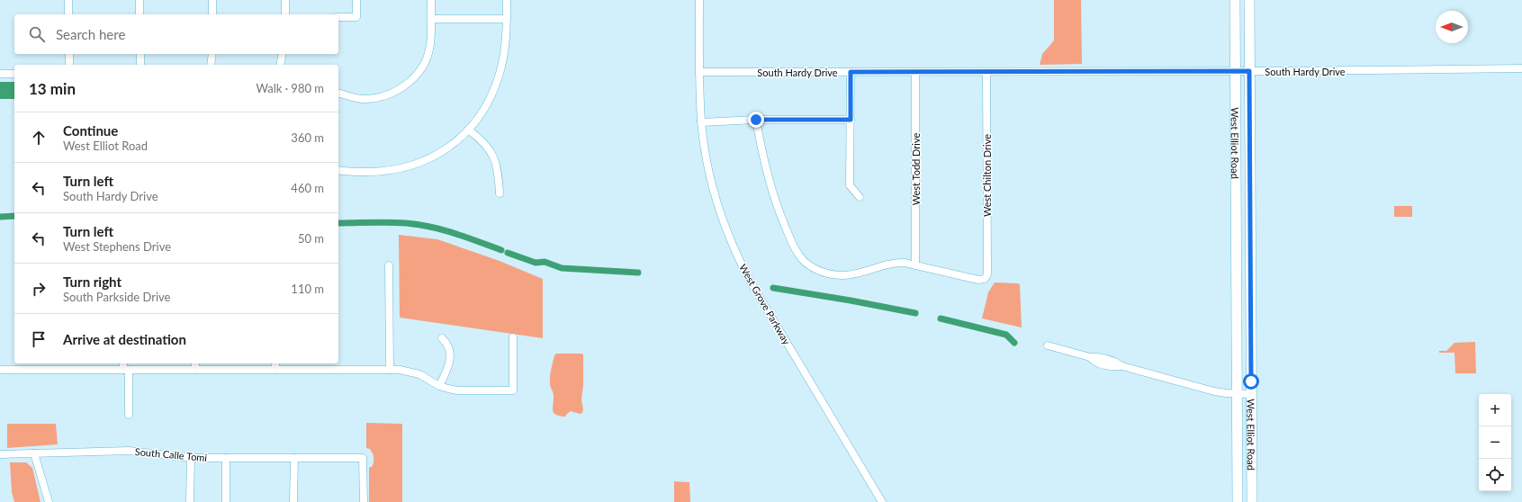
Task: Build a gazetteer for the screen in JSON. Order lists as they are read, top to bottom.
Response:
{
  "streets": {
    "main road": ["West Elliot Road"],
    "street": [
      "South Hardy Drive",
      "West Todd Drive",
      "West Chilton Drive",
      "West Grove Parkway",
      "South Calle Tomi"
    ]
  },
  "crossings": [
    ["South Hardy Drive", "West Elliot Road"],
    ["South Hardy Drive", "West Todd Drive"],
    ["South Hardy Drive", "West Chilton Drive"],
    ["South Hardy Drive", "West Grove Parkway"],
    ["West Todd Drive", "West Chilton Drive"]
  ],
  "north": "left",
  "page": {
    "search": "Search here",
    "heading": ["13 min", "Walk · 980 m"],
    "list": [
      ["Continue", "West Elliot Road", "360 m"],
      ["Turn left", "South Hardy Drive", "460 m"],
      ["Turn left", "West Stephens Drive", "50 m"],
      ["Turn right", "South Parkside Drive", "110 m"],
      "Arrive at destination"
    ],
    "map_buttons": ["+", "−"]
  }
}
